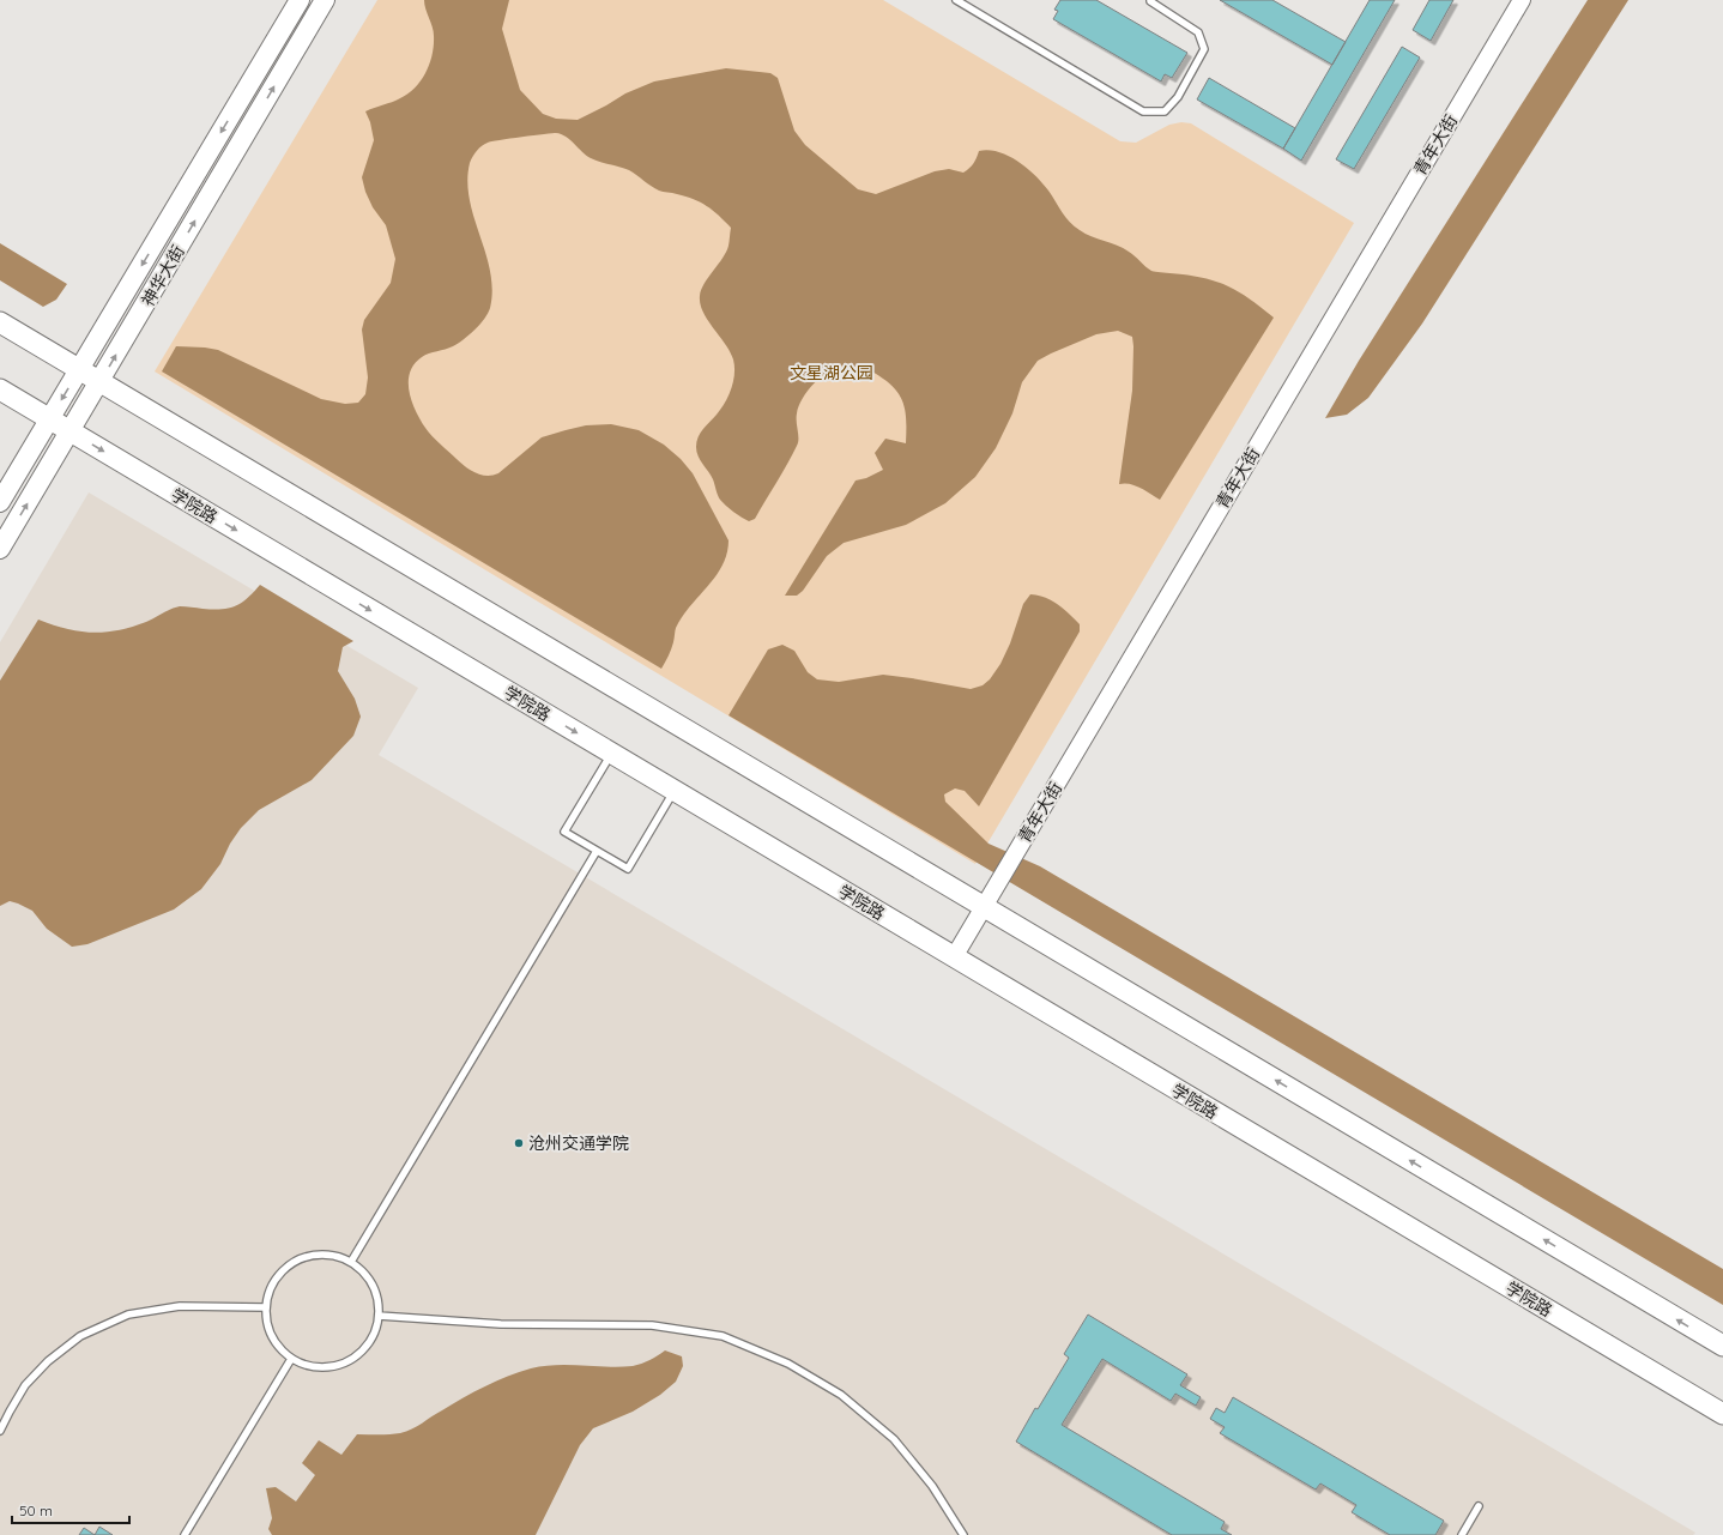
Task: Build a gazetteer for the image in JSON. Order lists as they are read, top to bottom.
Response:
{
  "streets": {
    "main road": ["神华大街", "学院路"],
    "street": ["青年大街"]
  },
  "crossings": [
    ["青年大街", "学院路"],
    ["神华大街", "学院路"]
  ],
  "parks": ["文星湖公园"],
  "places": ["沧州交通学院"],
  "scale_bar": "50 m"
}
